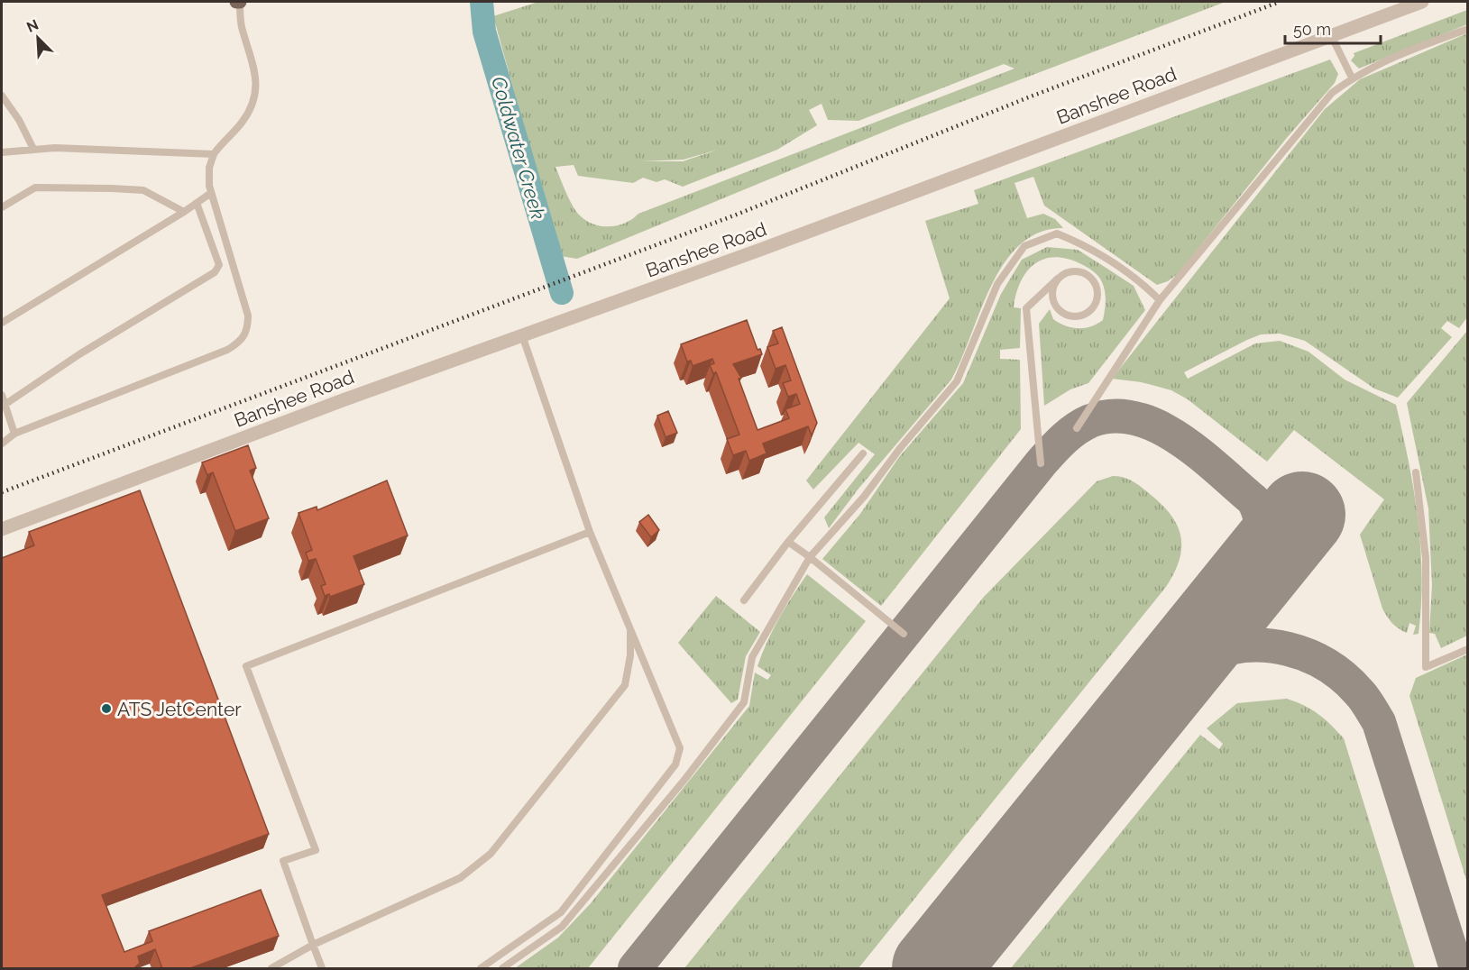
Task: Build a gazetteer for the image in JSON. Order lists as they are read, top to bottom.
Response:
{
  "streets": {
    "street": ["Banshee Road"]
  },
  "water": ["Coldwater Creek"],
  "places": ["ATS JetCenter"],
  "scale_bar": "50 m",
  "north": "top left"
}
